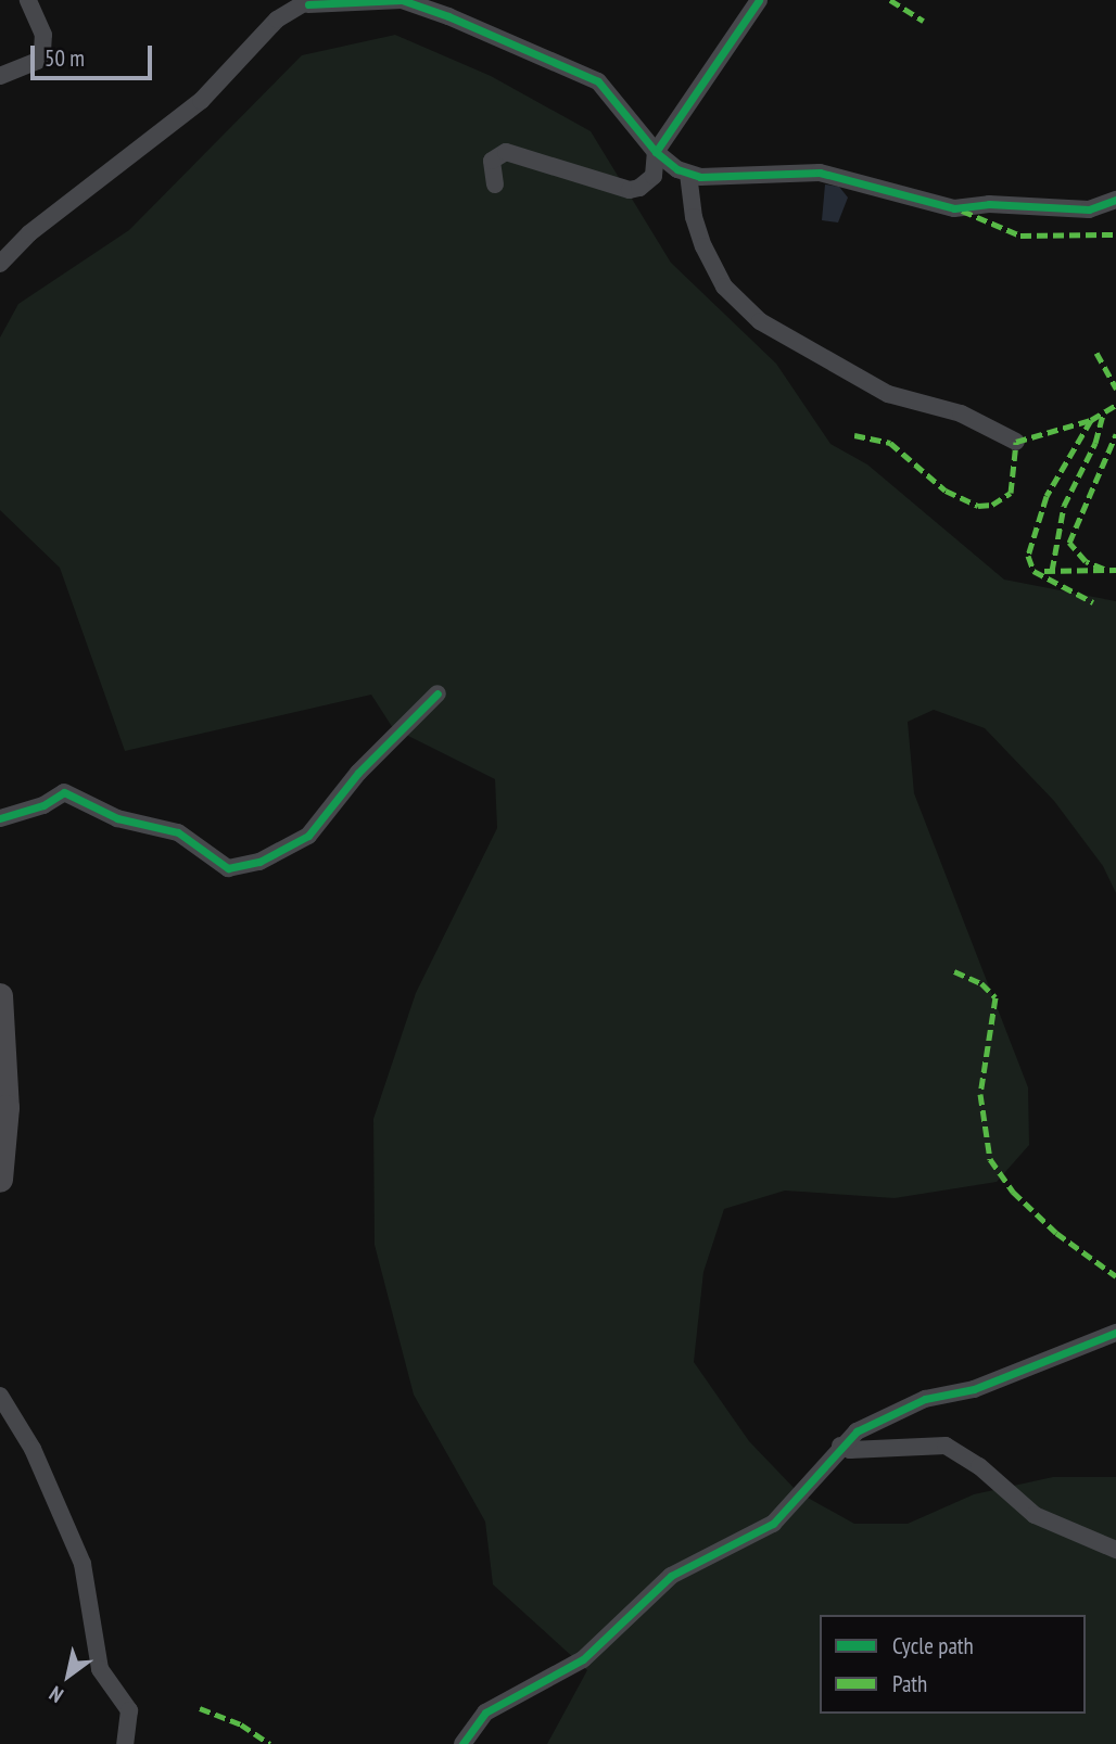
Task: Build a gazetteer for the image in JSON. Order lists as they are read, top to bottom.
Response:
{
  "legend": ["Cycle path", "Path"],
  "scale_bar": "50 m",
  "north": "bottom left"
}
